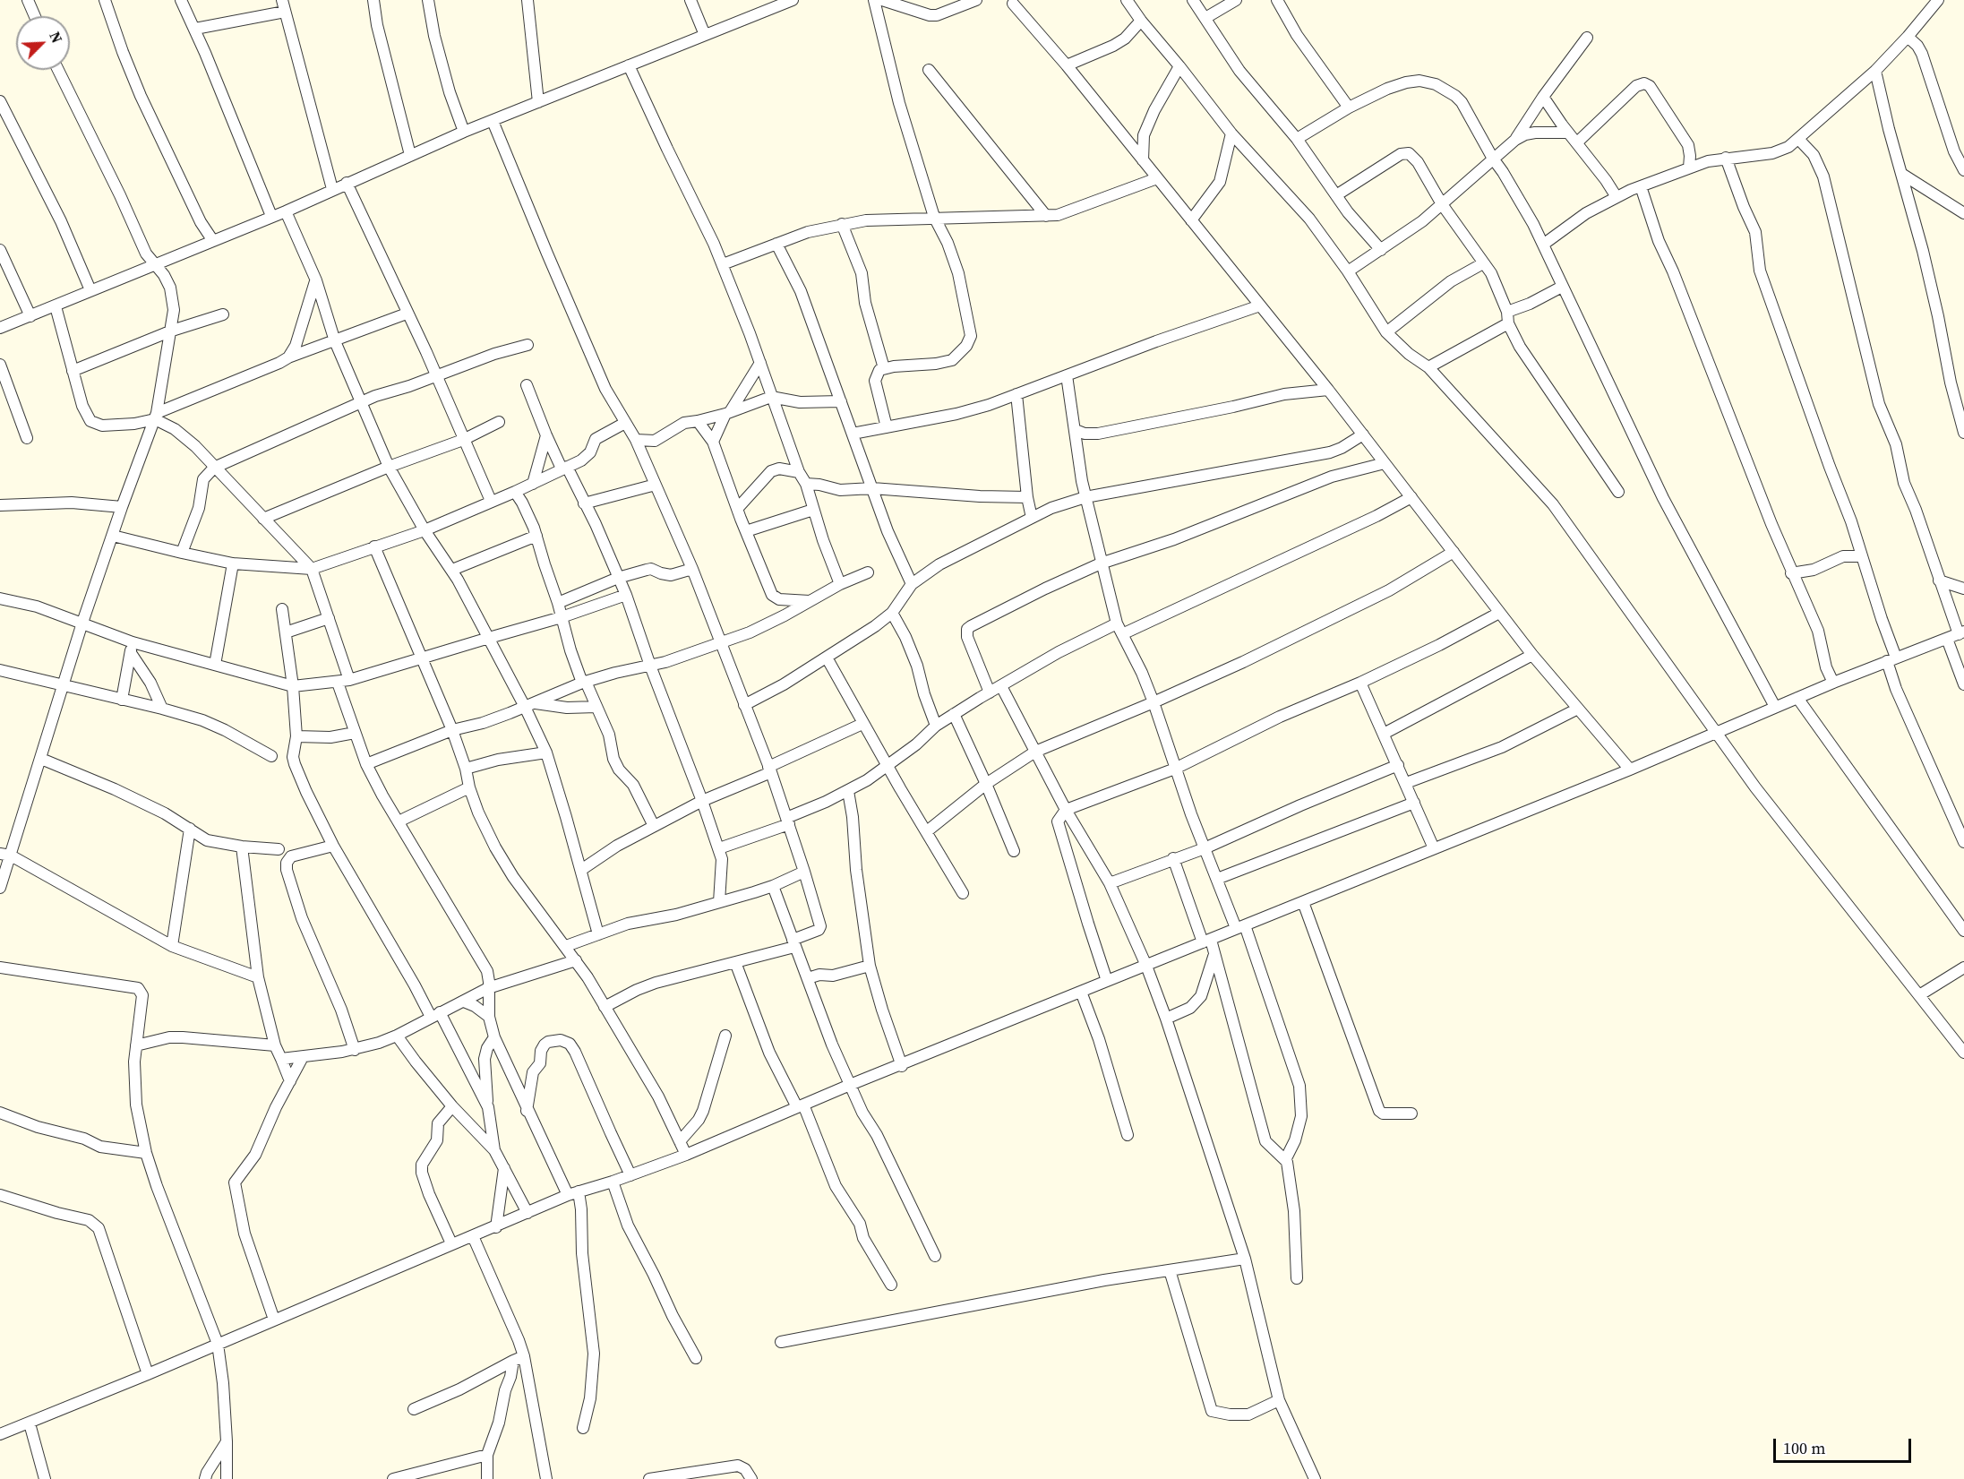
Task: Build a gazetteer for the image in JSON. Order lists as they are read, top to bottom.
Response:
{
  "scale_bar": "100 m",
  "north": "top right"
}
